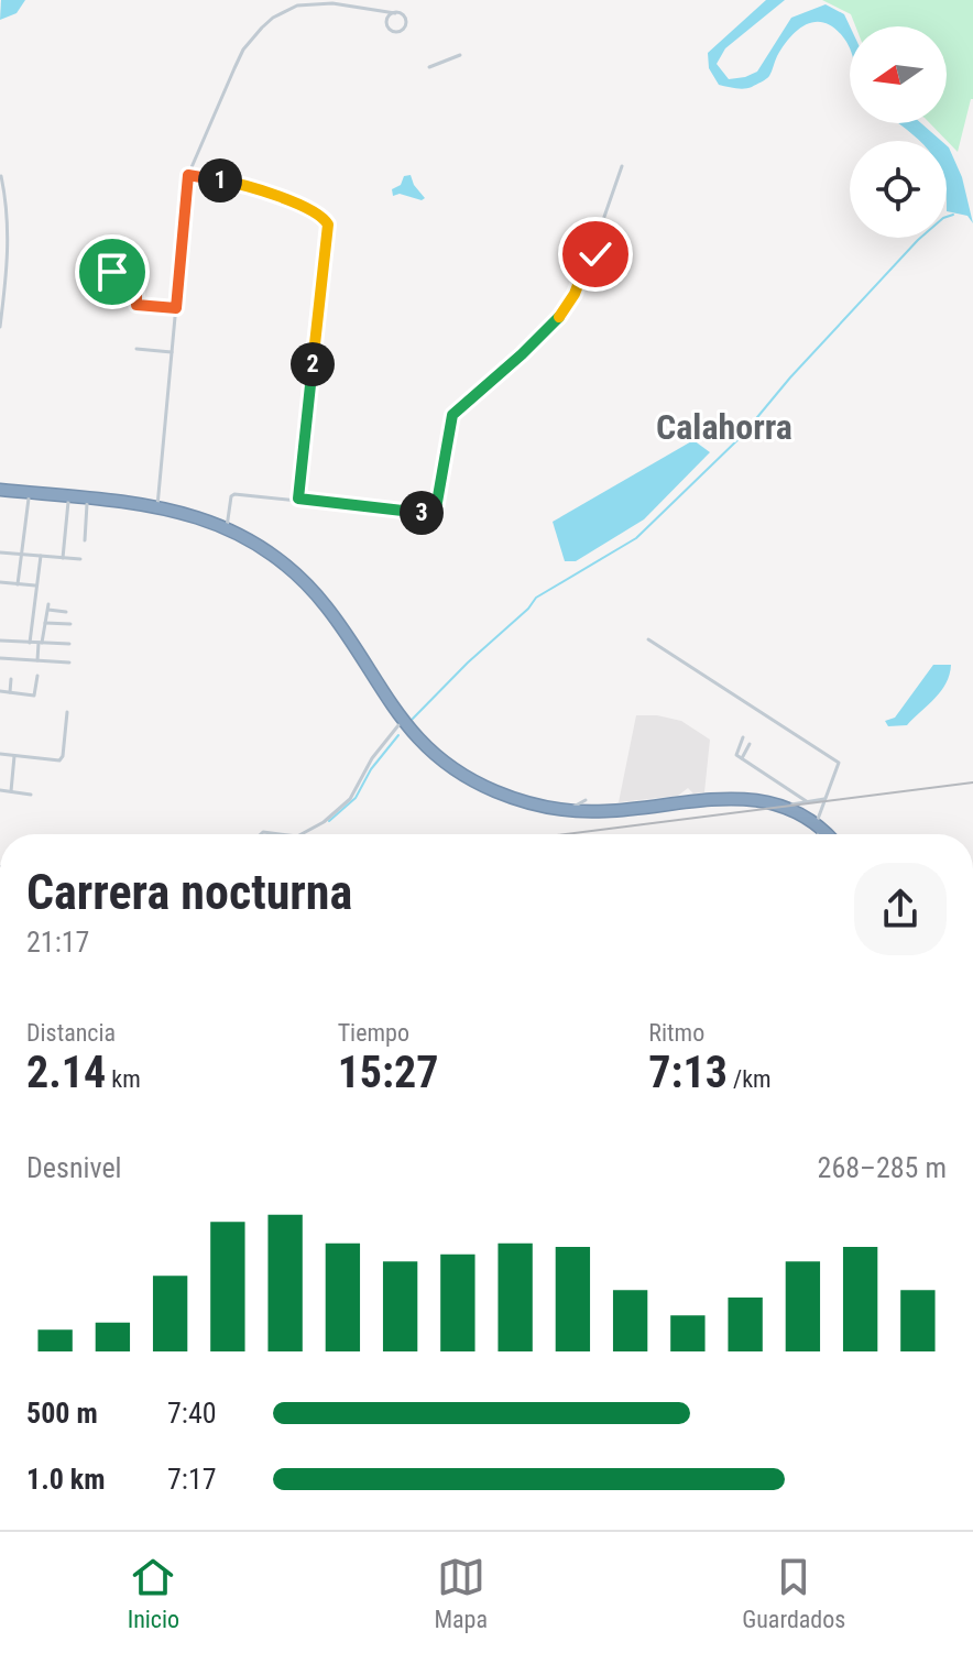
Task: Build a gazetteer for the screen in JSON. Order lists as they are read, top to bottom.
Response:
{
  "districts": ["Calahorra"],
  "north": "left",
  "page": {
    "pins": ["1", "2", "3"],
    "heading": ["Carrera nocturna", "21:17"],
    "stats": [
      ["Distancia", "2.14 km"],
      ["Tiempo", "15:27"],
      ["Ritmo", "7:13 /km"]
    ],
    "chart": ["Desnivel", "268–285 m"],
    "list": [
      {
        "name": "500 m",
        "note": "7:40"
      },
      {
        "name": "1.0 km",
        "note": "7:17"
      }
    ],
    "tabs": ["Inicio", "Mapa", "Guardados"]
  }
}
